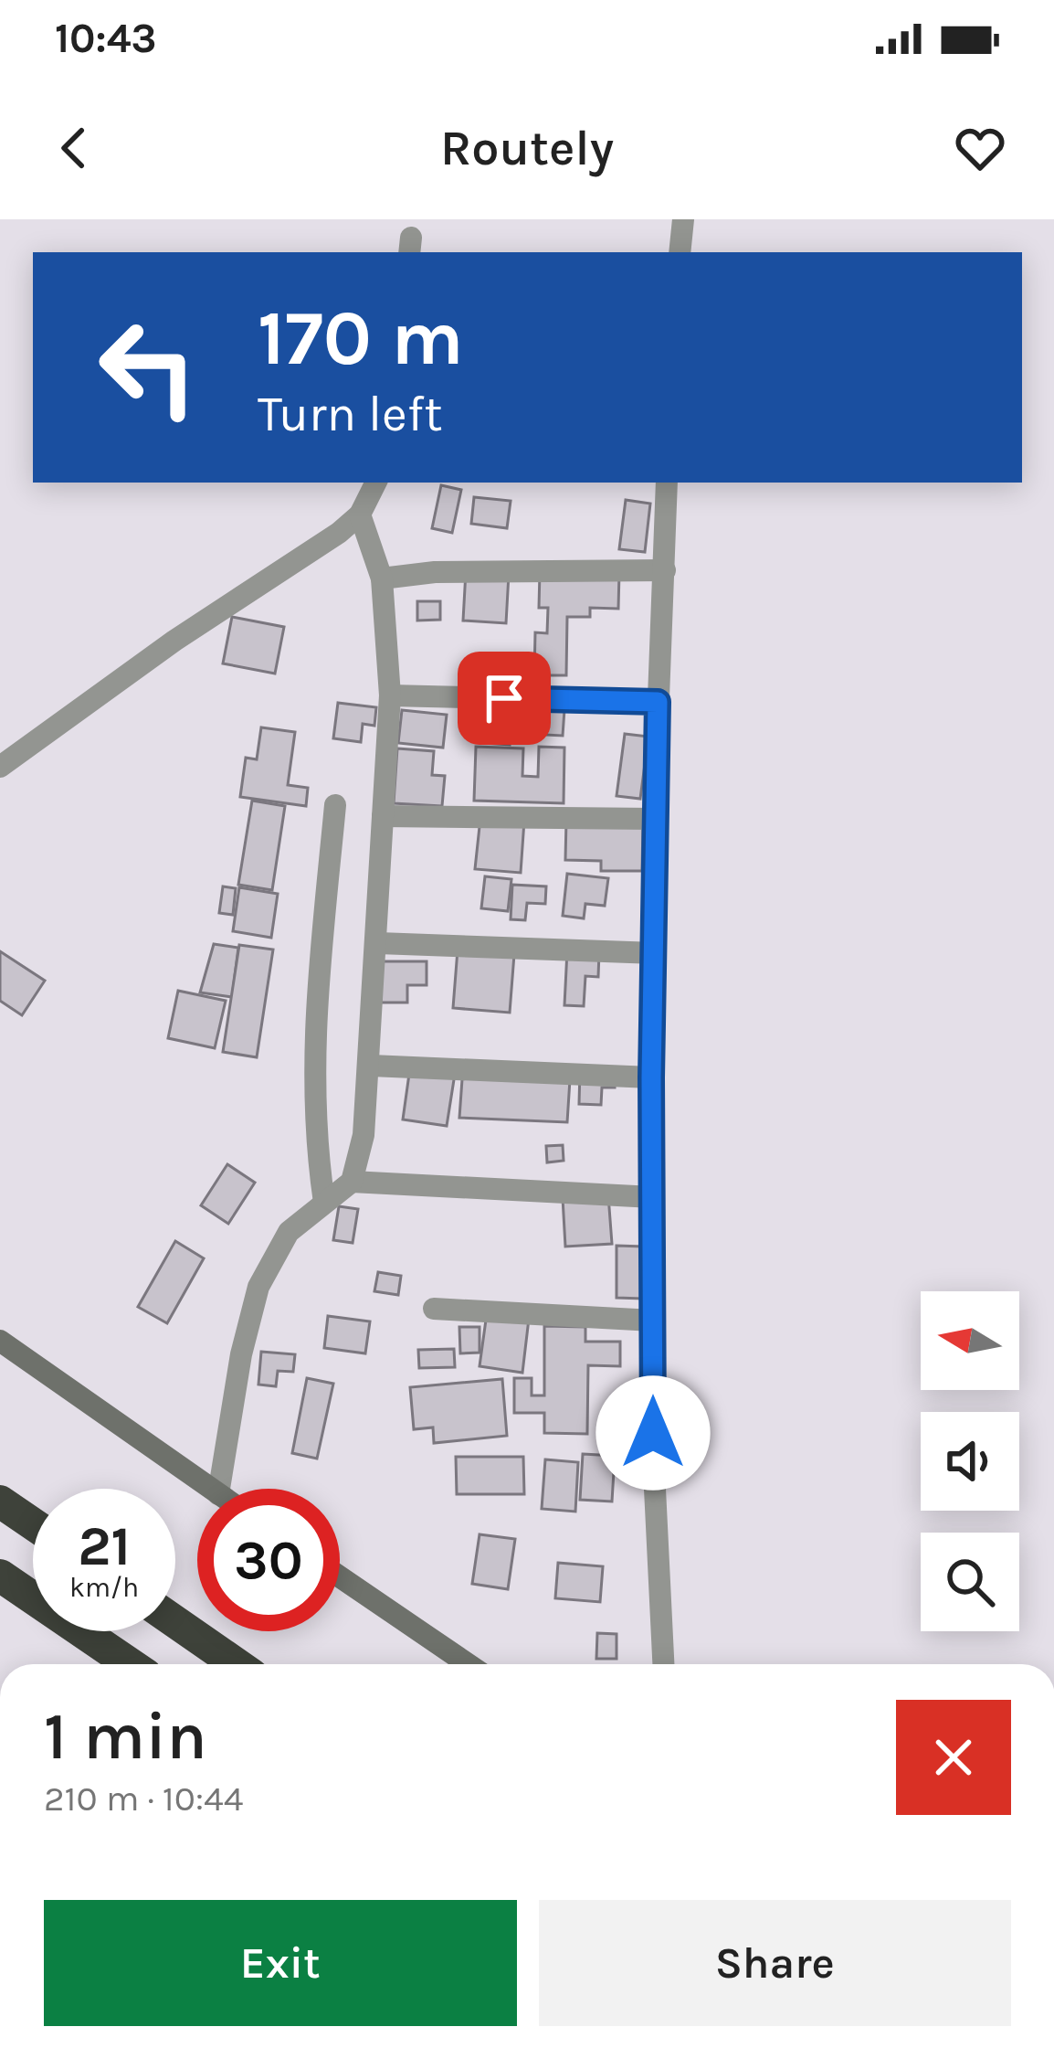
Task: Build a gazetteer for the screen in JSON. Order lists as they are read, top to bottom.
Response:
{
  "north": "left",
  "page": {
    "status": "10:43",
    "header": "Routely",
    "turn": ["170 m", "Turn left"],
    "speed": "21 km/h",
    "limit": "30",
    "heading": ["1 min", "210 m · 10:44"],
    "buttons": ["Exit", "Share"]
  }
}
